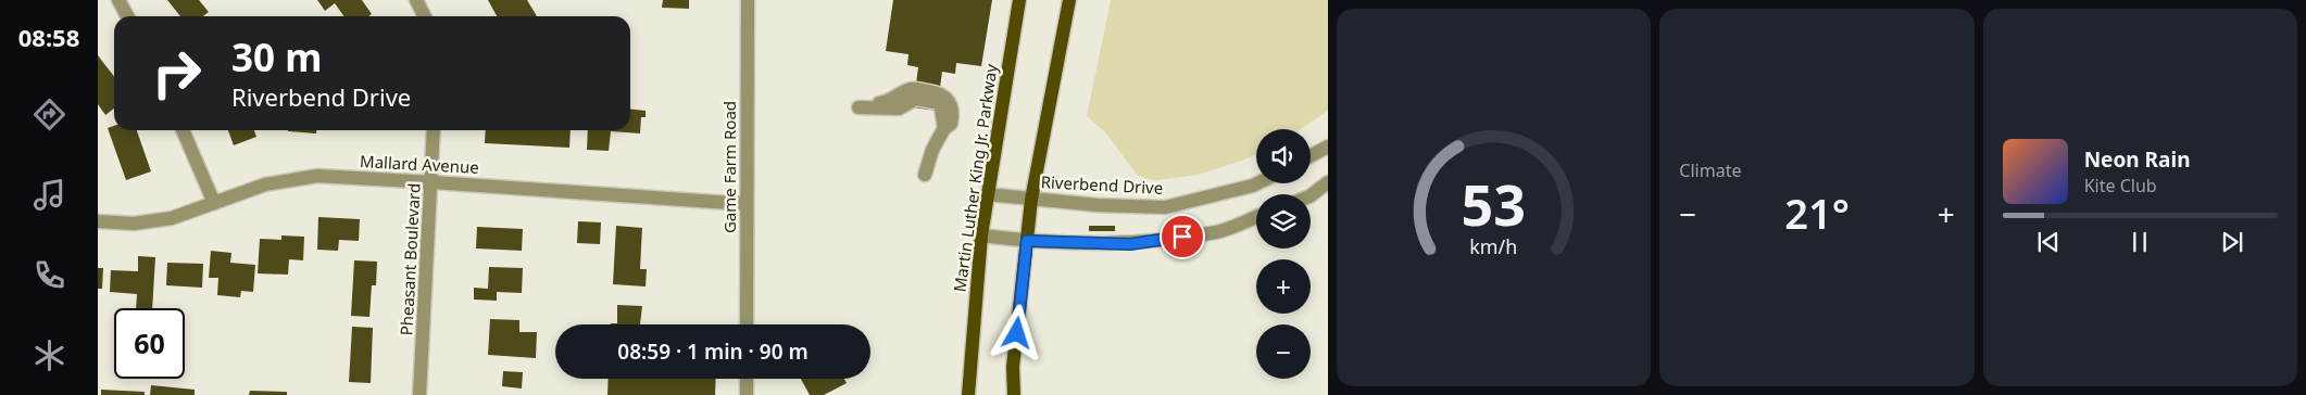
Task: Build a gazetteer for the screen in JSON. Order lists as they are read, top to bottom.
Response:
{
  "streets": {
    "main road": ["Martin Luther King Jr. Parkway"],
    "street": [
      "Mallard Avenue",
      "Game Farm Road",
      "Riverbend Drive",
      "Pheasant Boulevard"
    ]
  },
  "crossings": [
    ["Mallard Avenue", "Game Farm Road"],
    ["Mallard Avenue", "Pheasant Boulevard"],
    ["Martin Luther King Jr. Parkway", "Riverbend Drive"]
  ],
  "page": {
    "tabs": "08:58",
    "tile": "Climate",
    "turn": ["30 m", "Riverbend Drive"],
    "map_buttons": ["+", "−"],
    "song": ["Neon Rain", "Kite Club"],
    "heat": ["−", "21°", "+"],
    "limit": "60",
    "trip": "08:59 · 1 min · 90 m",
    "gauge": ["53", "km/h"]
  }
}
